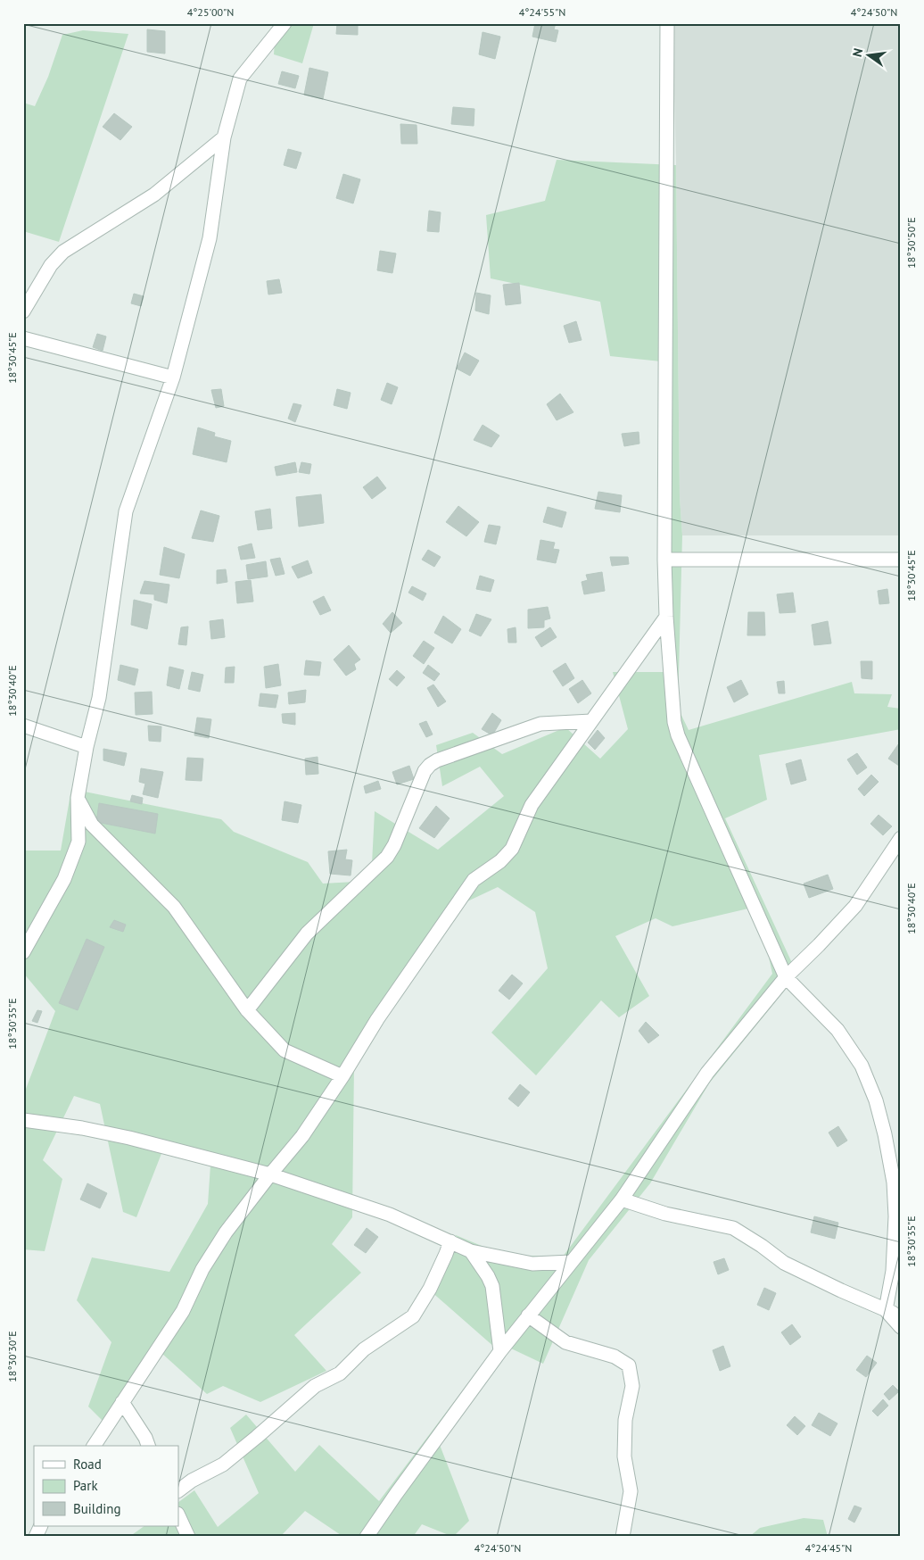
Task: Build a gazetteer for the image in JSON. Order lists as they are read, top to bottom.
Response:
{
  "legend": ["Road", "Park", "Building"],
  "north": "left",
  "coordinates": [
    "4°25'00\"N",
    "4°24'55\"N",
    "4°24'50\"N",
    "18°30'50\"E",
    "18°30'45\"E",
    "18°30'40\"E",
    "18°30'35\"E",
    "18°30'30\"E",
    "4°24'45\"N"
  ]
}
